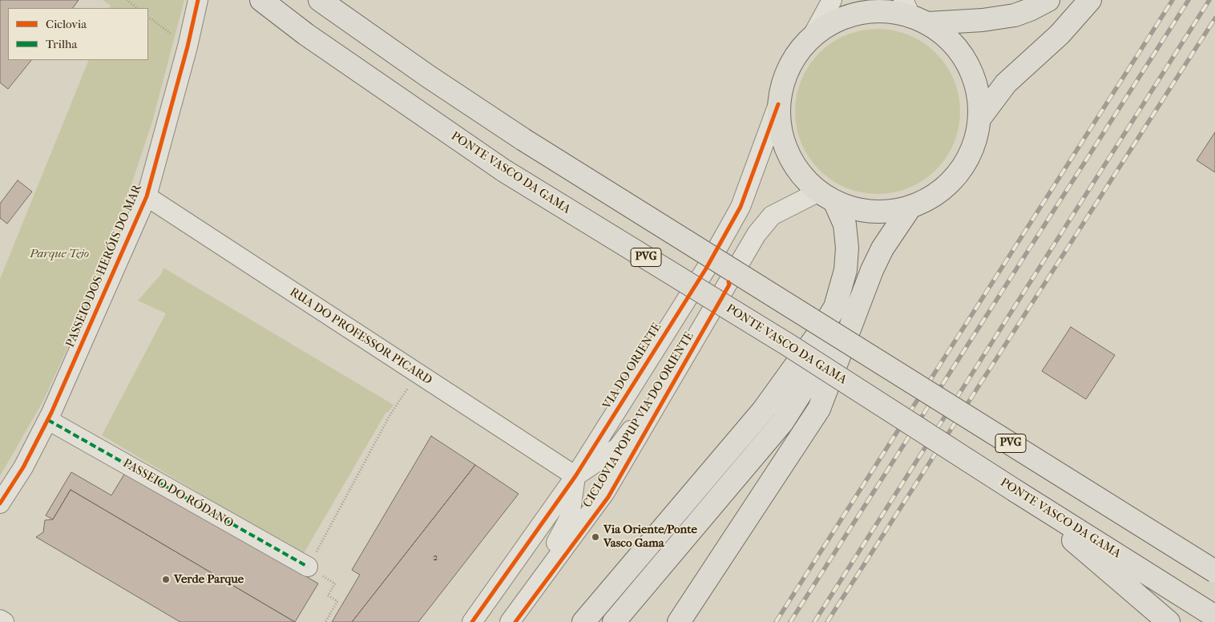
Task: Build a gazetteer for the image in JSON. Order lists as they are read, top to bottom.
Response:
{
  "streets": {
    "main road": ["PONTE VASCO DA GAMA", "PVG"],
    "street": [
      "PASSEIO DOS HERÓIS DO MAR",
      "RUA DO PROFESSOR PICARD",
      "VIA DO ORIENTE",
      "PASSEIO DO RÓDANO"
    ],
    "cycle path": ["CICLOVIA POPUP VIA DO ORIENTE"]
  },
  "crossings": [
    ["PASSEIO DOS HERÓIS DO MAR", "RUA DO PROFESSOR PICARD"],
    ["PASSEIO DOS HERÓIS DO MAR", "PASSEIO DO RÓDANO"],
    ["RUA DO PROFESSOR PICARD", "VIA DO ORIENTE"]
  ],
  "parks": ["Parque Tejo"],
  "places": ["Via Oriente/Ponte Vasco Gama", "Verde Parque"],
  "house_numbers": ["2"],
  "legend": ["Ciclovia", "Trilha"]
}
